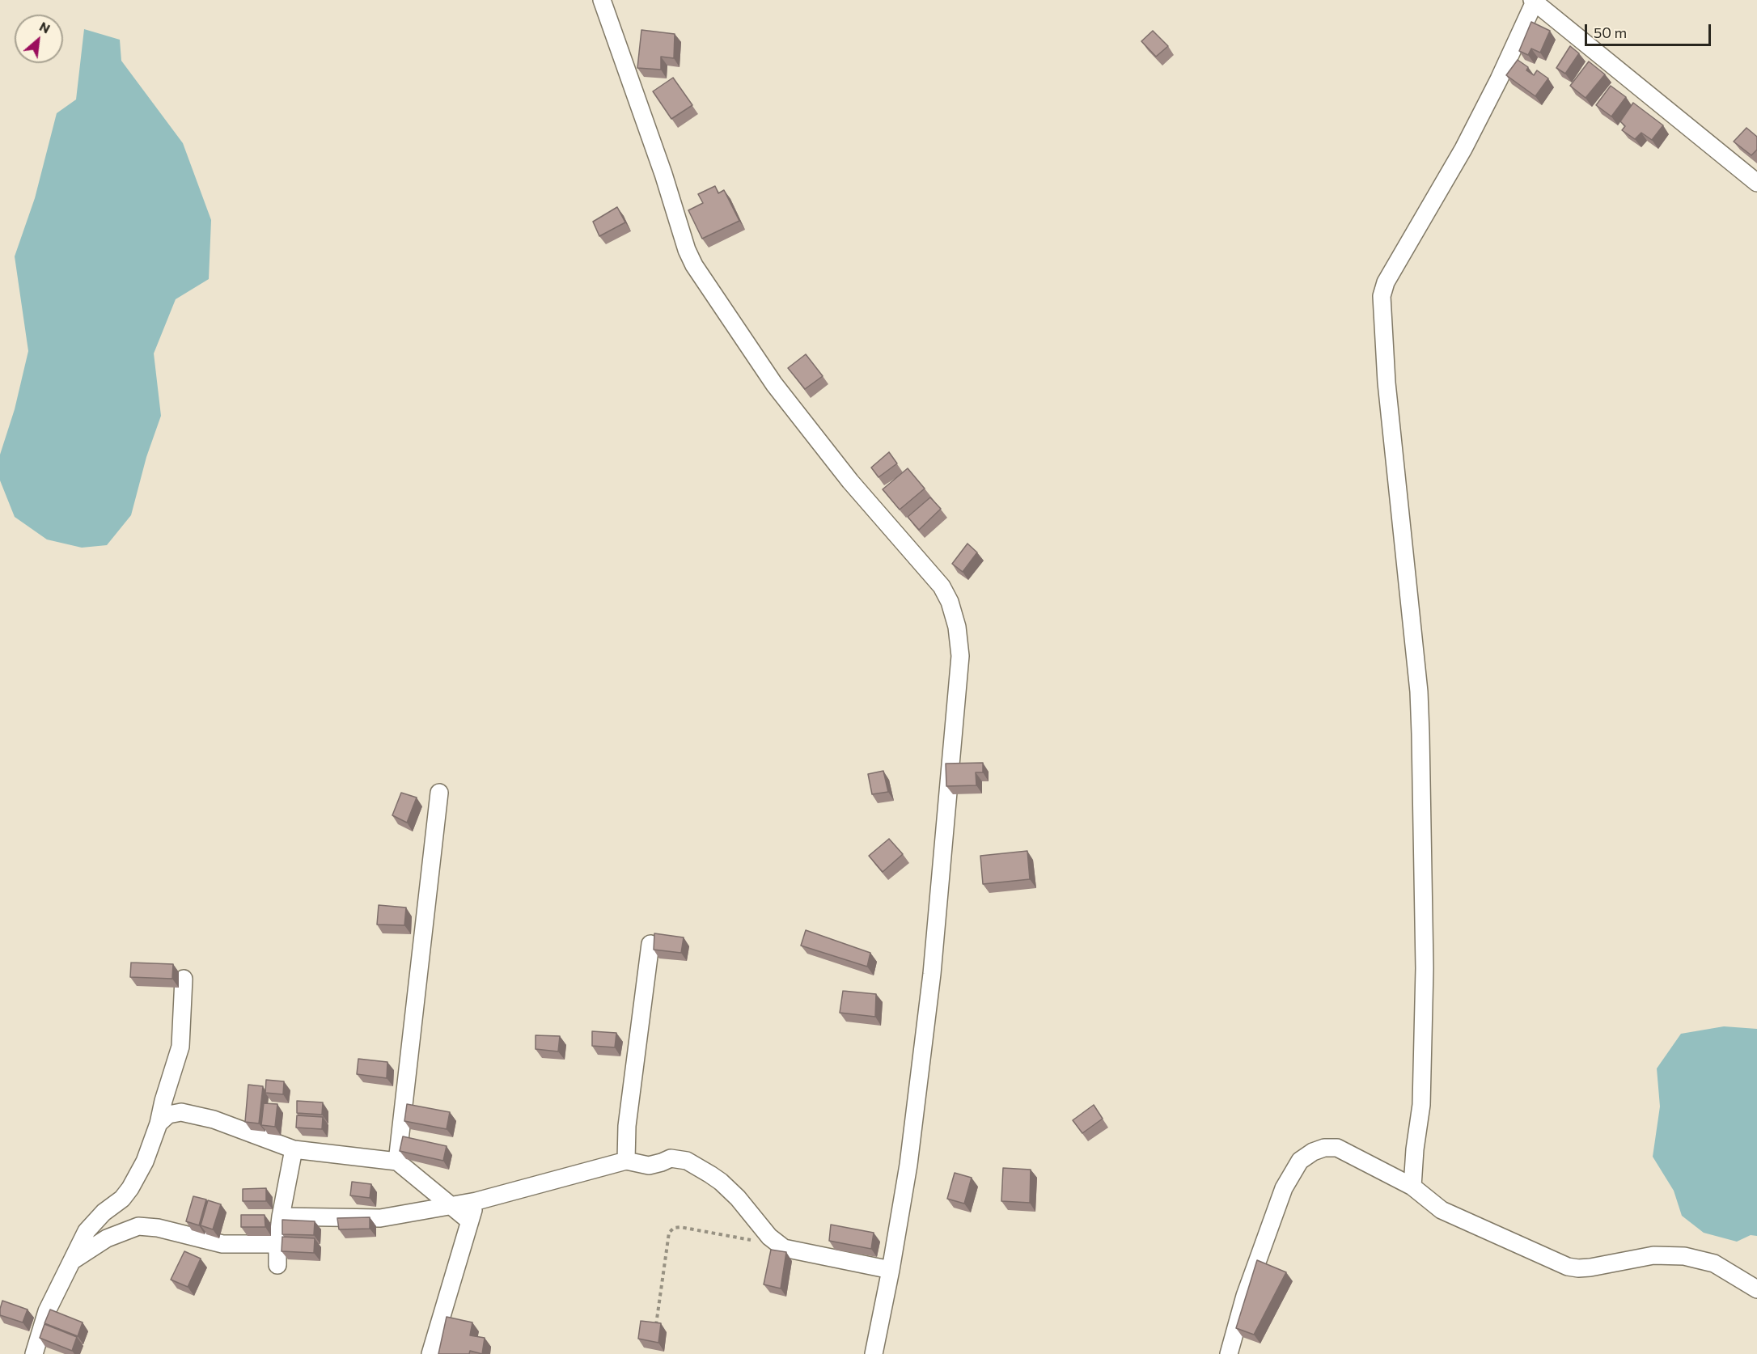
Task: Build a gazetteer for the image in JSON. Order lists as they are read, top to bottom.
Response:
{
  "scale_bar": "50 m",
  "north": "top right"
}
